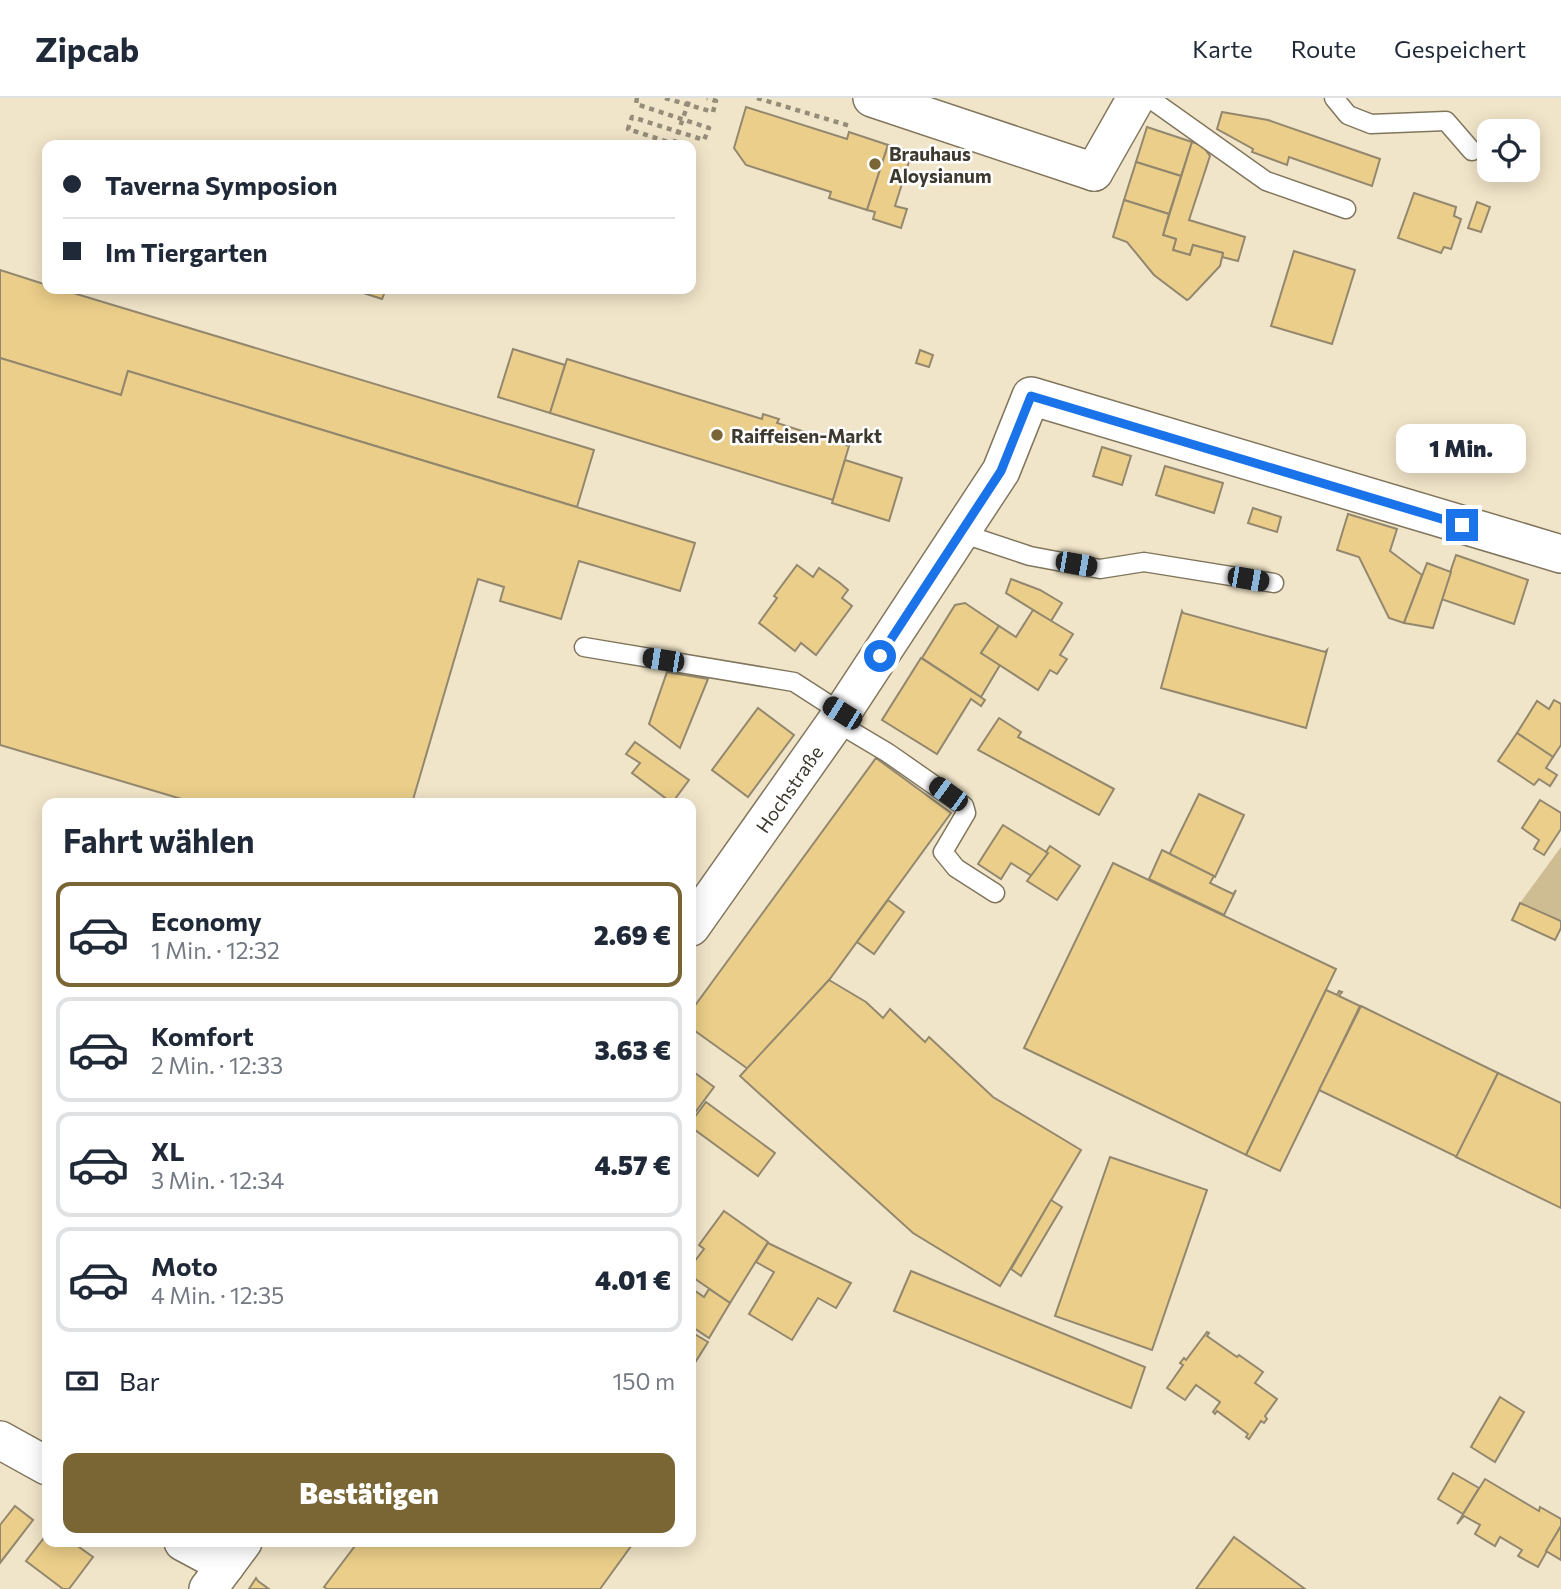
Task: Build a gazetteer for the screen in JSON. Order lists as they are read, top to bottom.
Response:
{
  "streets": {
    "street": ["Hochstraße"]
  },
  "places": ["Brauhaus Aloysianum", "Raiffeisen-Markt"],
  "page": {
    "header": "Zipcab",
    "nav": ["Karte", "Route", "Gespeichert"],
    "banner": ["Taverna Symposion", "Im Tiergarten"],
    "bubble": "1 Min.",
    "heading": "Fahrt wählen",
    "list": [
      {
        "name": "Economy",
        "note": "1 Min. · 12:32",
        "value": "2.69 €"
      },
      {
        "name": "Komfort",
        "note": "2 Min. · 12:33",
        "value": "3.63 €"
      },
      {
        "name": "XL",
        "note": "3 Min. · 12:34",
        "value": "4.57 €"
      },
      {
        "name": "Moto",
        "note": "4 Min. · 12:35",
        "value": "4.01 €"
      }
    ],
    "pay": ["Bar", "150 m"],
    "buttons": "Bestätigen"
  }
}
